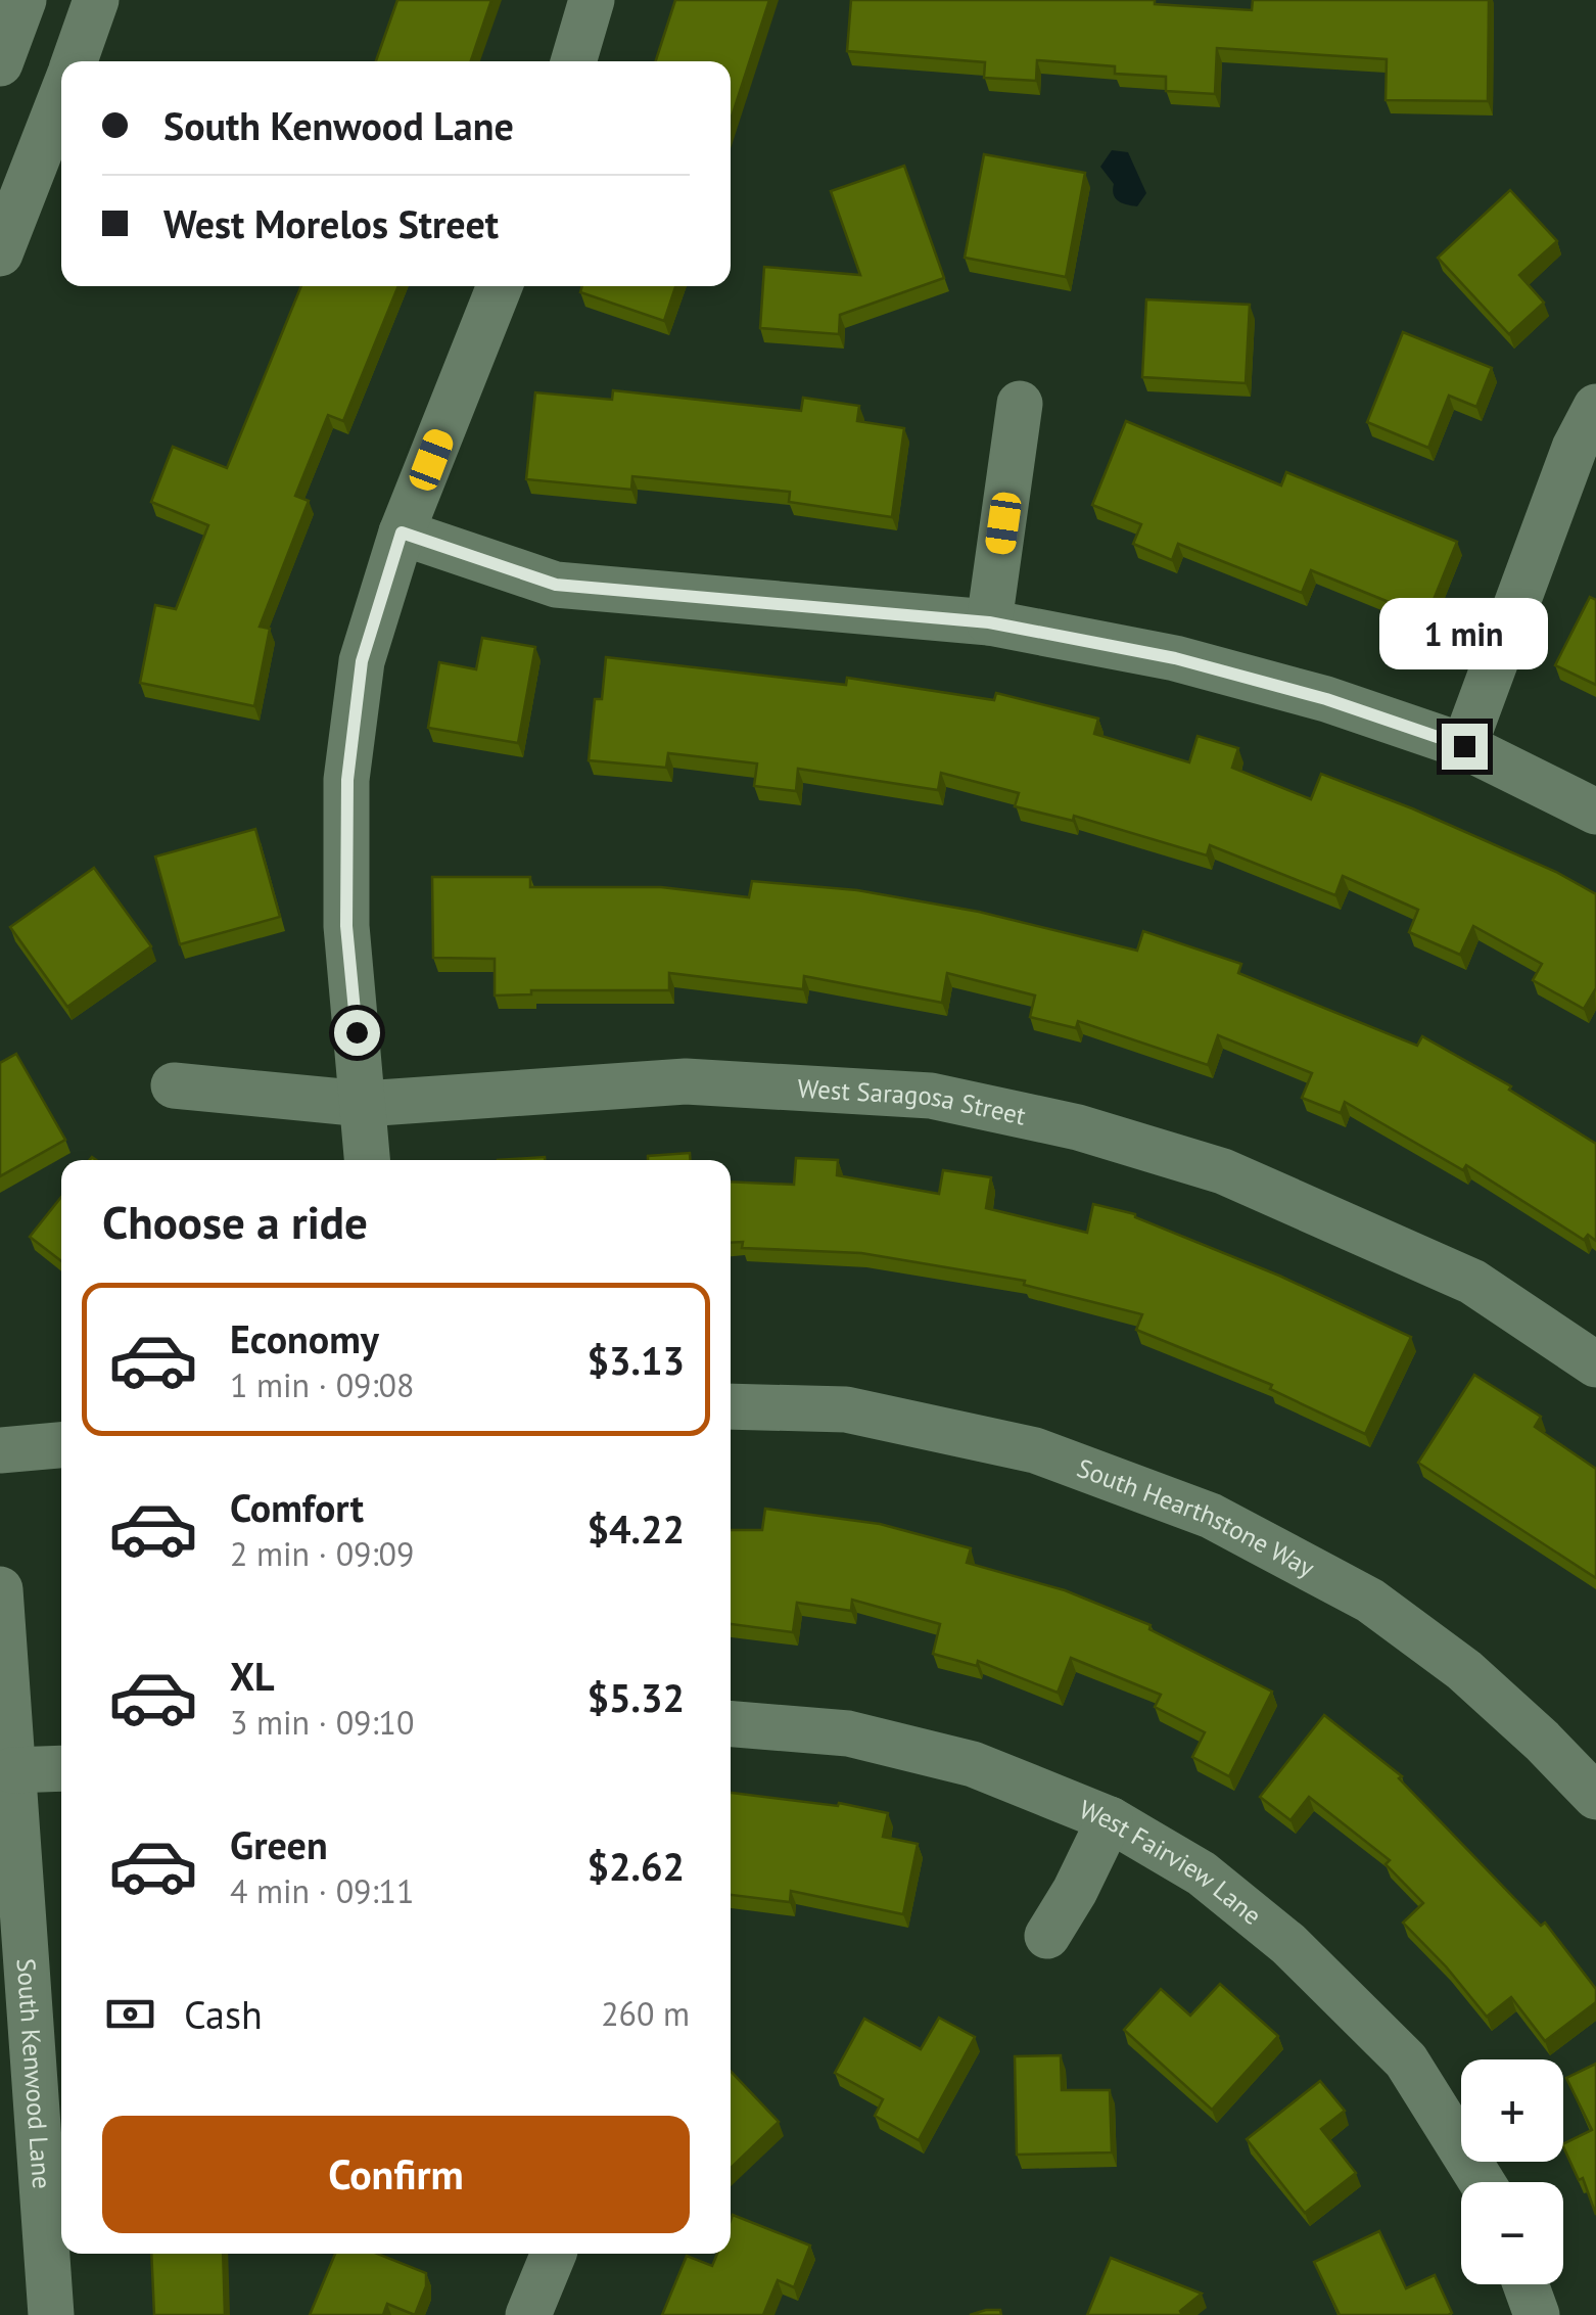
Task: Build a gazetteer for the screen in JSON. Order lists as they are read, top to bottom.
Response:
{
  "streets": {
    "street": [
      "West Saragosa Street",
      "South Hearthstone Way",
      "West Fairview Lane",
      "South Kenwood Lane"
    ]
  },
  "page": {
    "banner": ["South Kenwood Lane", "West Morelos Street"],
    "bubble": "1 min",
    "heading": "Choose a ride",
    "list": [
      {
        "name": "Economy",
        "note": "1 min · 09:08",
        "value": "$3.13"
      },
      {
        "name": "Comfort",
        "note": "2 min · 09:09",
        "value": "$4.22"
      },
      {
        "name": "XL",
        "note": "3 min · 09:10",
        "value": "$5.32"
      },
      {
        "name": "Green",
        "note": "4 min · 09:11",
        "value": "$2.62"
      }
    ],
    "pay": ["Cash", "260 m"],
    "map_buttons": ["+", "−"],
    "buttons": "Confirm"
  }
}
